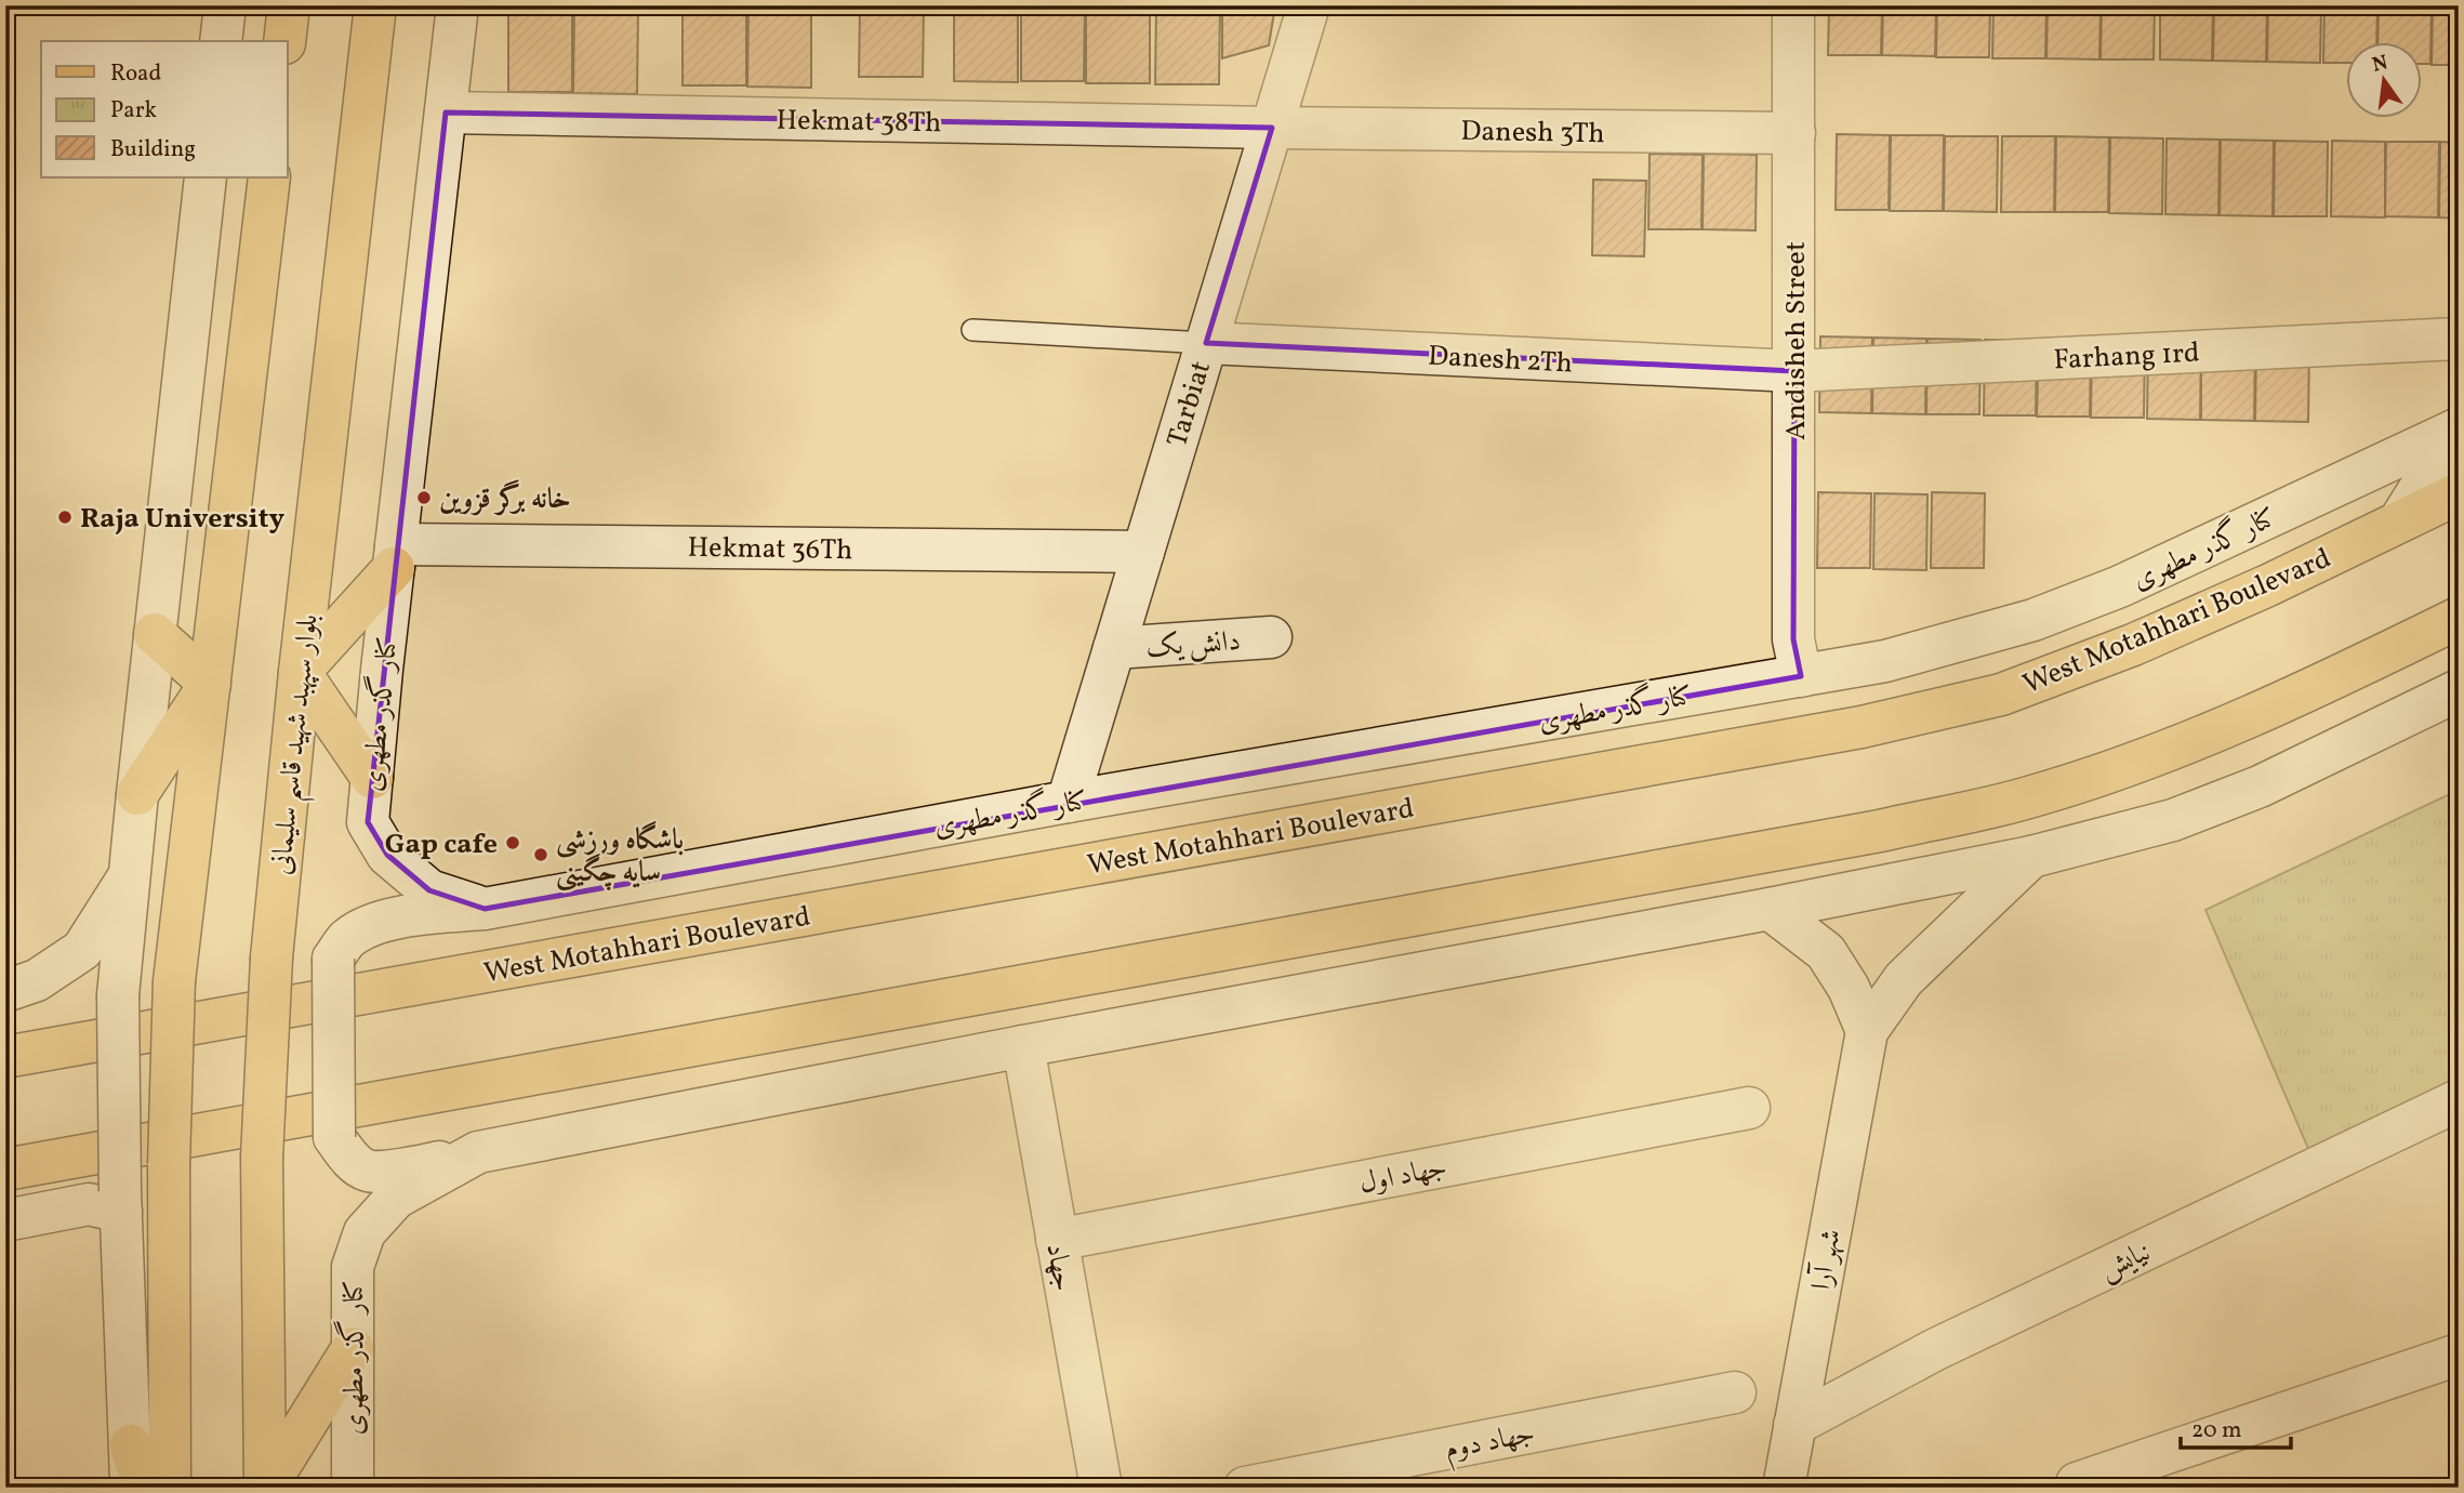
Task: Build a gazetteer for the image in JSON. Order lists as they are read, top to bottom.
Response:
{
  "streets": {
    "main road": ["West Motahhari Boulevard", "بلوار سپهبد شهید قاسم سلیمانی"],
    "street": [
      "Hekmat 38Th",
      "Danesh 3Th",
      "Andisheh Street",
      "Farhang 1rd",
      "Danesh 2Th",
      "Tarbiat",
      "Hekmat 36Th",
      "کنار گذر مطهری",
      "دانش یک",
      "جهاد اول",
      "شهر آرا",
      "نيايش",
      "جهاد",
      "جهاد دوم"
    ]
  },
  "crossings": [
    ["Hekmat 38Th", "Danesh 3Th"],
    ["Hekmat 38Th", "Tarbiat"],
    ["Hekmat 38Th", "کنار گذر مطهری"],
    ["Danesh 3Th", "Andisheh Street"],
    ["Danesh 3Th", "Tarbiat"],
    ["Andisheh Street", "Farhang 1rd"],
    ["Andisheh Street", "Danesh 2Th"],
    ["Andisheh Street", "کنار گذر مطهری"],
    ["Farhang 1rd", "Danesh 2Th"],
    ["Danesh 2Th", "Tarbiat"],
    ["Tarbiat", "Hekmat 36Th"],
    ["Tarbiat", "کنار گذر مطهری"],
    ["Tarbiat", "دانش یک"],
    ["Hekmat 36Th", "کنار گذر مطهری"],
    ["کنار گذر مطهری", "جهاد"],
    ["جهاد اول", "جهاد"],
    ["شهر آرا", "نيايش"]
  ],
  "places": [
    "خانه برگر قزوین",
    "Raja University",
    "Gap cafe",
    "باشگاه ورزشى سايه چگينى"
  ],
  "legend": ["Road", "Park", "Building"],
  "scale_bar": "20 m",
  "north": "top"
}
